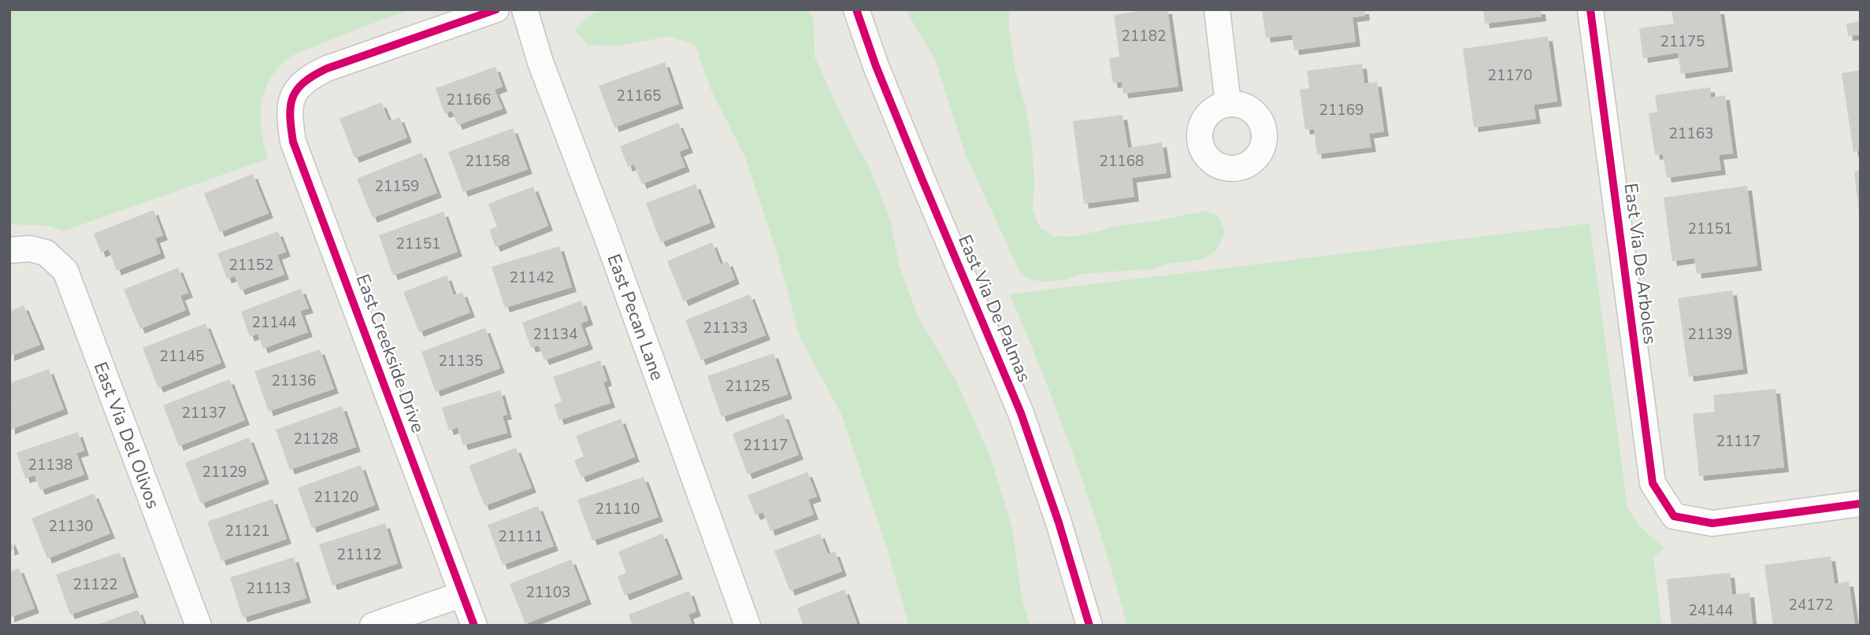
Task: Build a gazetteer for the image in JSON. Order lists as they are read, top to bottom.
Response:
{
  "streets": {
    "street": [
      "East Via De Arboles",
      "East Via De Palmas",
      "East Pecan Lane",
      "East Creekside Drive",
      "East Via Del Olivos"
    ]
  },
  "house_numbers": [
    "21182",
    "21175",
    "21170",
    "21165",
    "21166",
    "21169",
    "21163",
    "21158",
    "21168",
    "21159",
    "21151",
    "21151",
    "21152",
    "21142",
    "21144",
    "21133",
    "21134",
    "21139",
    "21145",
    "21135",
    "21136",
    "21125",
    "21137",
    "21128",
    "21117",
    "21117",
    "21138",
    "21129",
    "21120",
    "21110",
    "21130",
    "21121",
    "21111",
    "21112",
    "21122",
    "21113",
    "21103",
    "24172",
    "24144"
  ]
}
